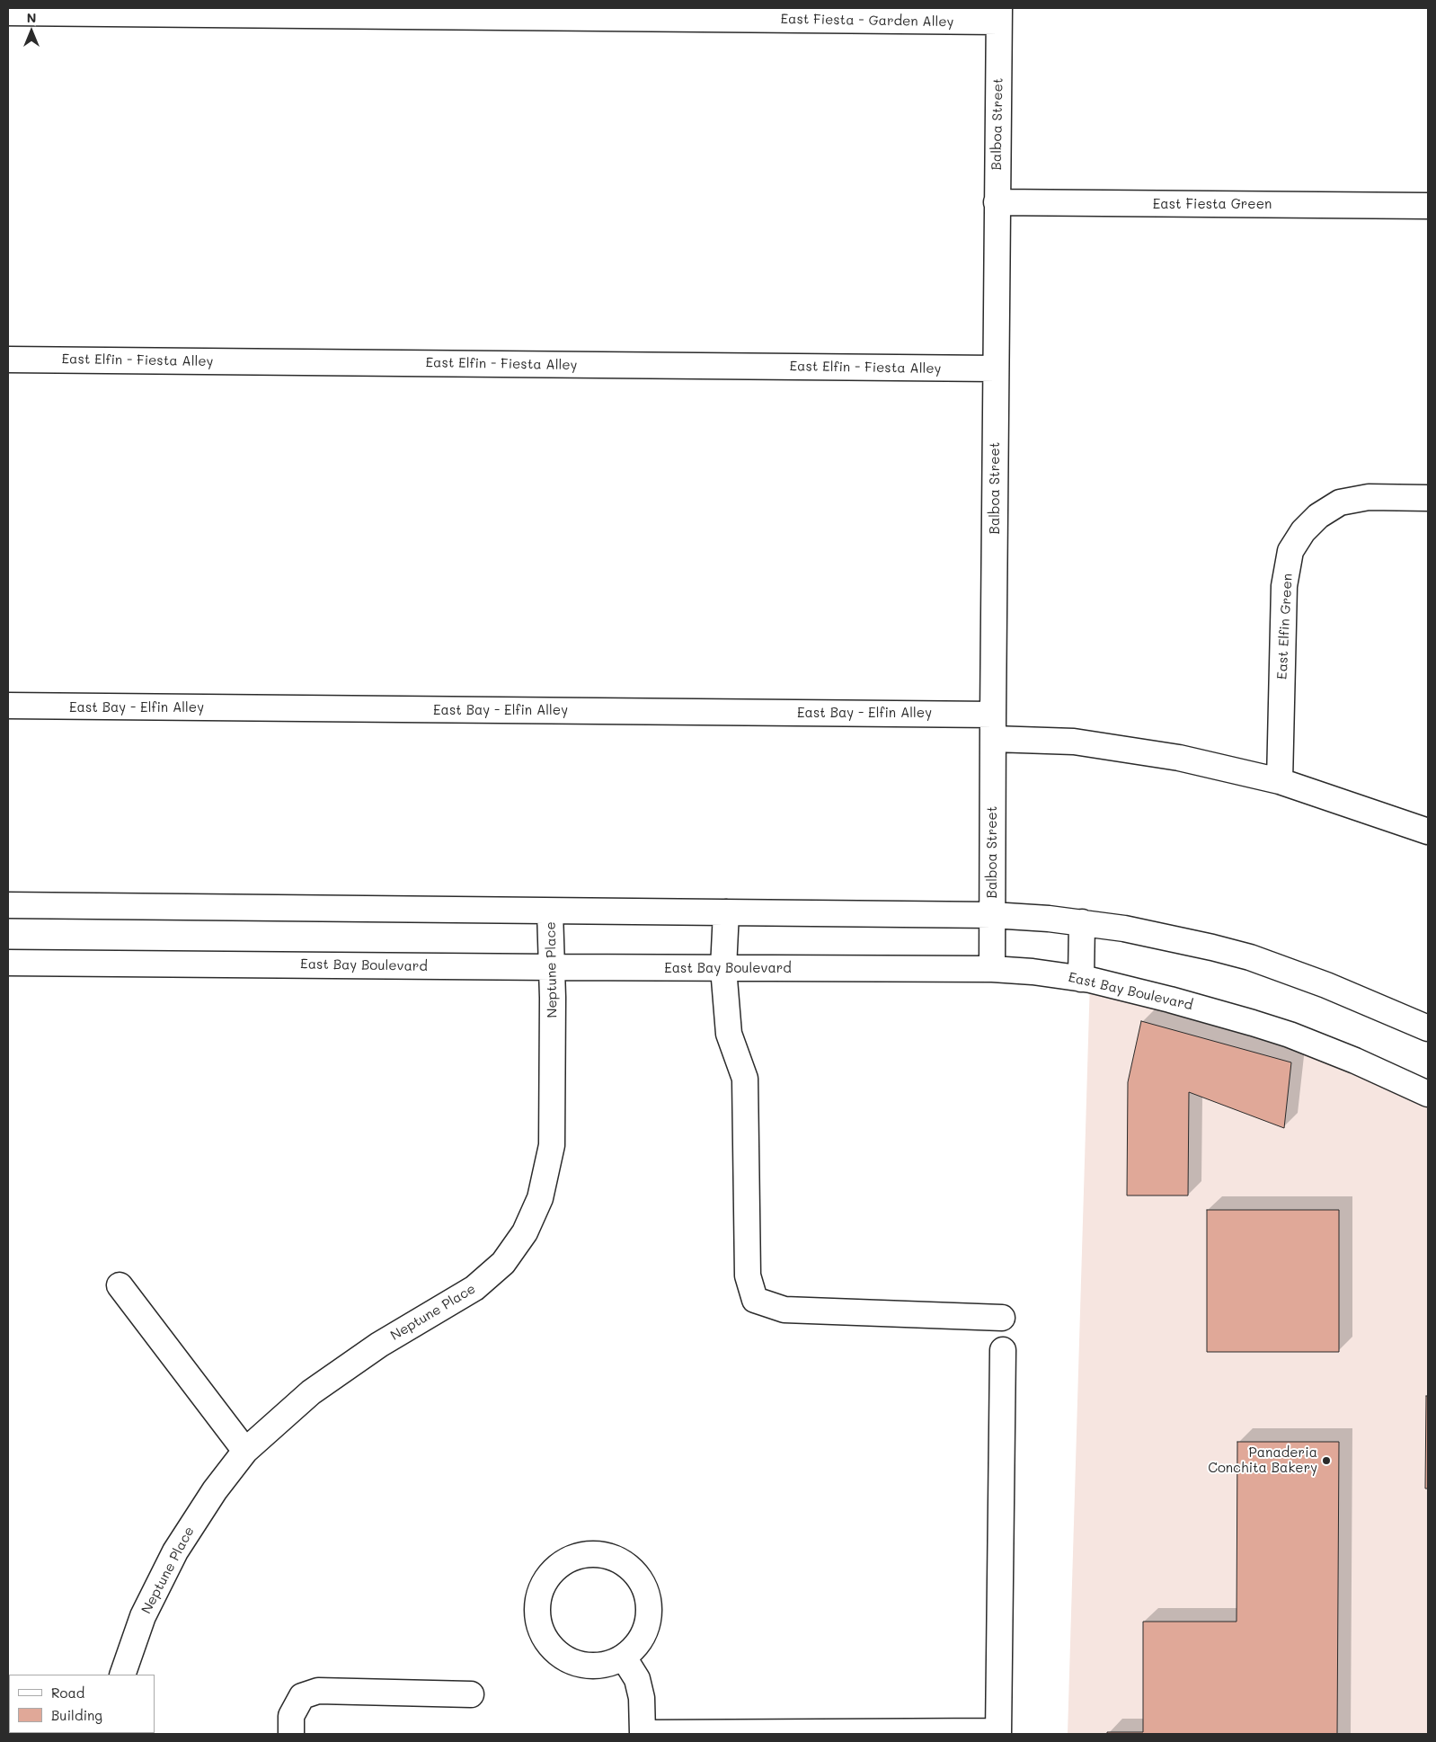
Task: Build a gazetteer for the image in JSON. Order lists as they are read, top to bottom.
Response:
{
  "streets": {
    "street": [
      "East Fiesta - Garden Alley",
      "Balboa Street",
      "East Fiesta Green",
      "East Elfin - Fiesta Alley",
      "East Elfin Green",
      "East Bay - Elfin Alley",
      "East Bay Boulevard",
      "Neptune Place"
    ]
  },
  "crossings": [
    ["East Fiesta - Garden Alley", "Balboa Street"],
    ["Balboa Street", "East Fiesta Green"],
    ["Balboa Street", "East Elfin - Fiesta Alley"],
    ["Balboa Street", "East Bay - Elfin Alley"],
    ["Balboa Street", "East Bay Boulevard"],
    ["East Bay Boulevard", "Neptune Place"]
  ],
  "places": ["Panaderia Conchita Bakery"],
  "legend": ["Road", "Building"],
  "north": "top"
}
